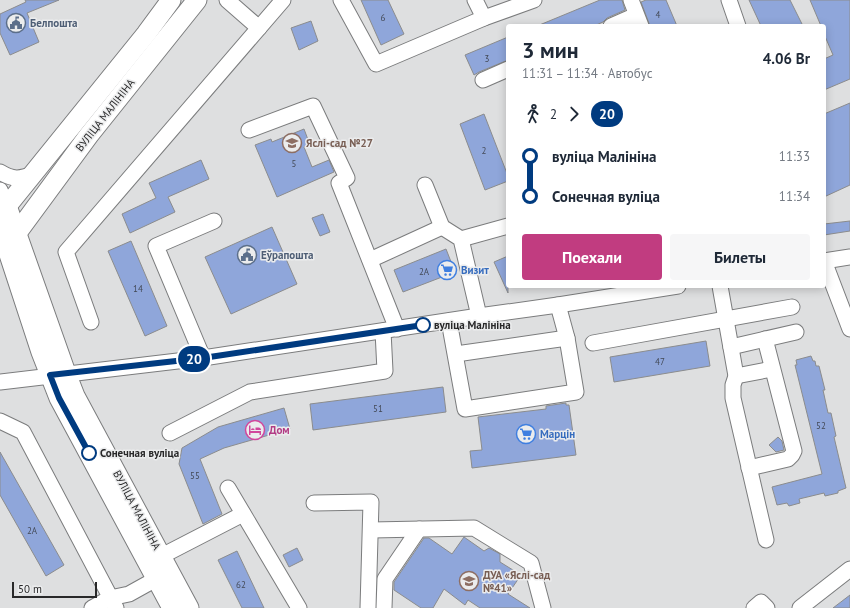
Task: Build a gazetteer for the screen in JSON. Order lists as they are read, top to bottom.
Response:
{
  "streets": {
    "main road": ["ВУЛІЦА МАЛІНІНА"]
  },
  "places": {
    "public building": ["Белпошта", "Еўрапошта"],
    "school or university": ["Яслі-сад №27", "ДУА «Яслі-сад №41»"],
    "supermarket": ["Визит", "Марцін"],
    "other": ["вуліца Малініна", "Сонечная вуліца"],
    "hotel": ["Дом"]
  },
  "lines": ["bus line 20"],
  "house_numbers": [
    "4",
    "6",
    "3",
    "2",
    "5",
    "2А",
    "14",
    "47",
    "51",
    "52",
    "55",
    "2А",
    "62"
  ],
  "scale_bar": "50 m",
  "page": {
    "on_map": "20",
    "heading": ["3 мин", "11:31 – 11:34 · Автобус", "4.06 Br"],
    "legs": ["2", "20"],
    "list": [
      {
        "name": "вуліца Малініна",
        "value": "11:33"
      },
      {
        "name": "Сонечная вуліца",
        "value": "11:34"
      }
    ],
    "buttons": ["Поехали", "Билеты"],
    "scale": "50 m"
  }
}
